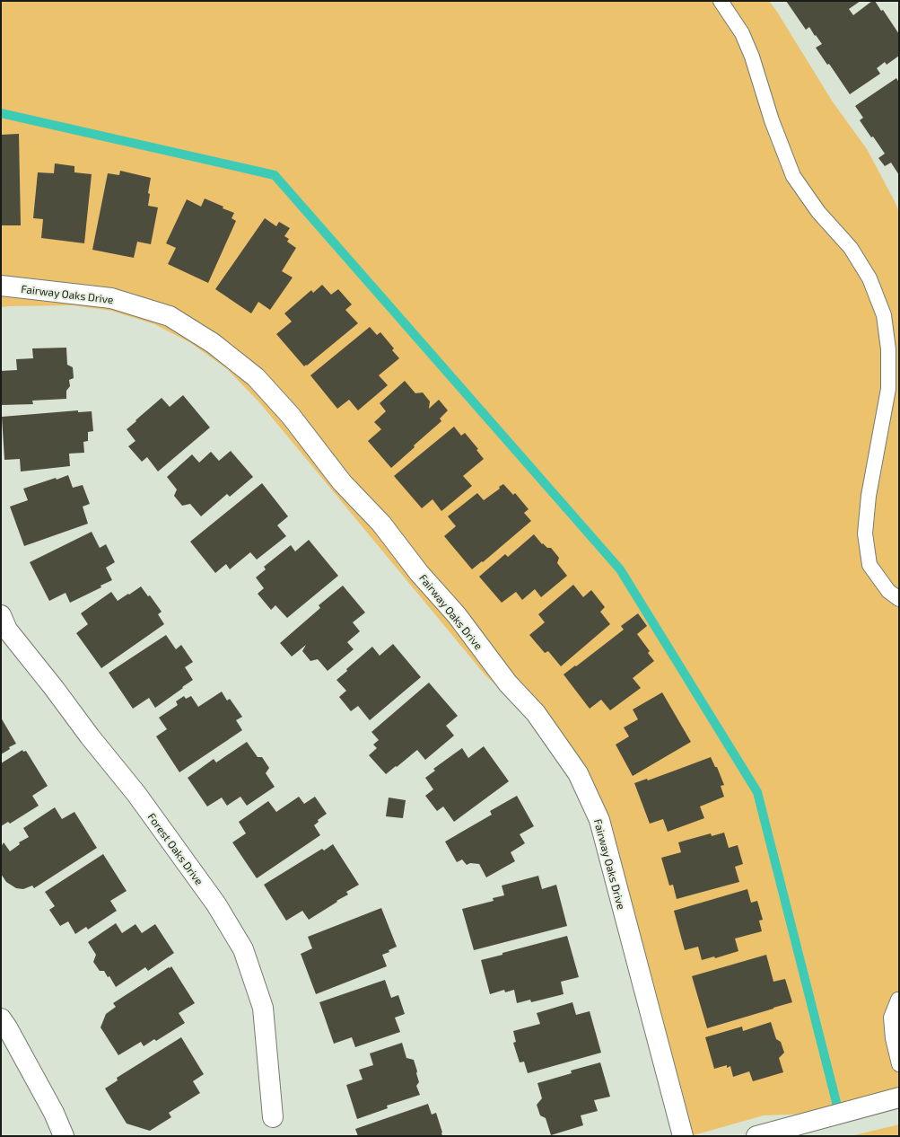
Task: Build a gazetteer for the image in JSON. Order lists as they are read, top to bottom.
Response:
{
  "streets": {
    "street": ["Fairway Oaks Drive", "Forest Oaks Drive"]
  }
}
